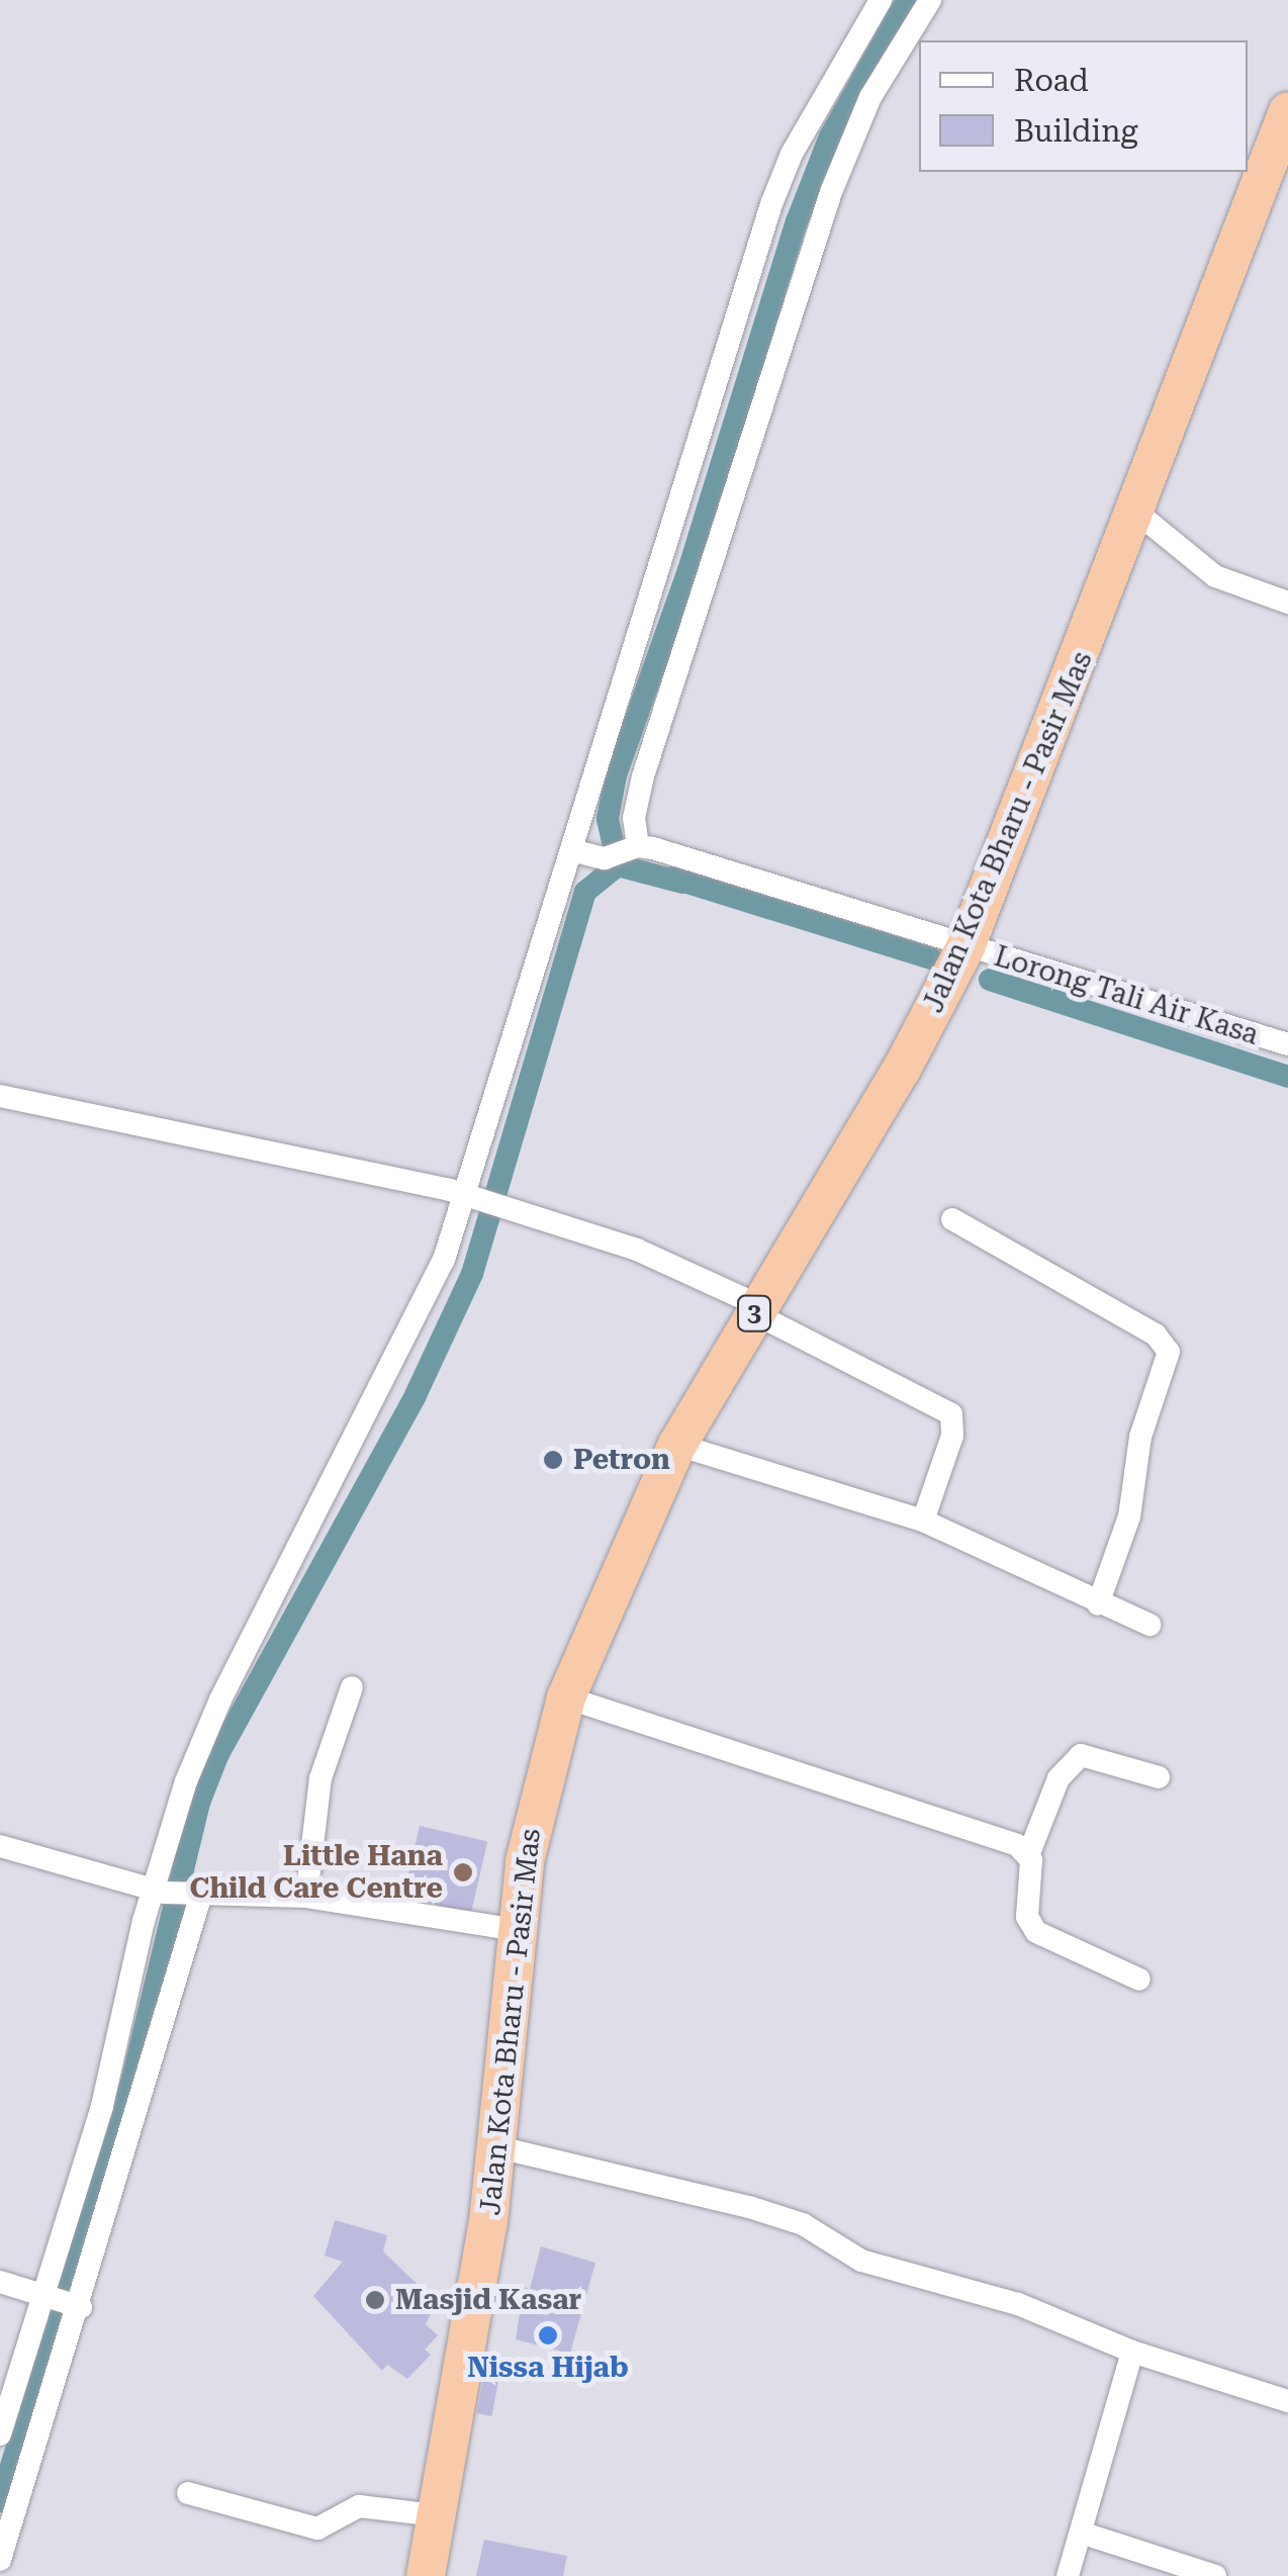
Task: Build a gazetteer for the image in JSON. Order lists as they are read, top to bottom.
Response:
{
  "streets": {
    "highway": ["Jalan Kota Bharu - Pasir Mas", "3"],
    "street": ["Lorong Tali Air Kasa"]
  },
  "crossings": [
    ["Jalan Kota Bharu - Pasir Mas", "Lorong Tali Air Kasa"]
  ],
  "places": [
    "Petron",
    "Little Hana Child Care Centre",
    "Masjid Kasar",
    "Nissa Hijab"
  ],
  "legend": ["Road", "Building"]
}
